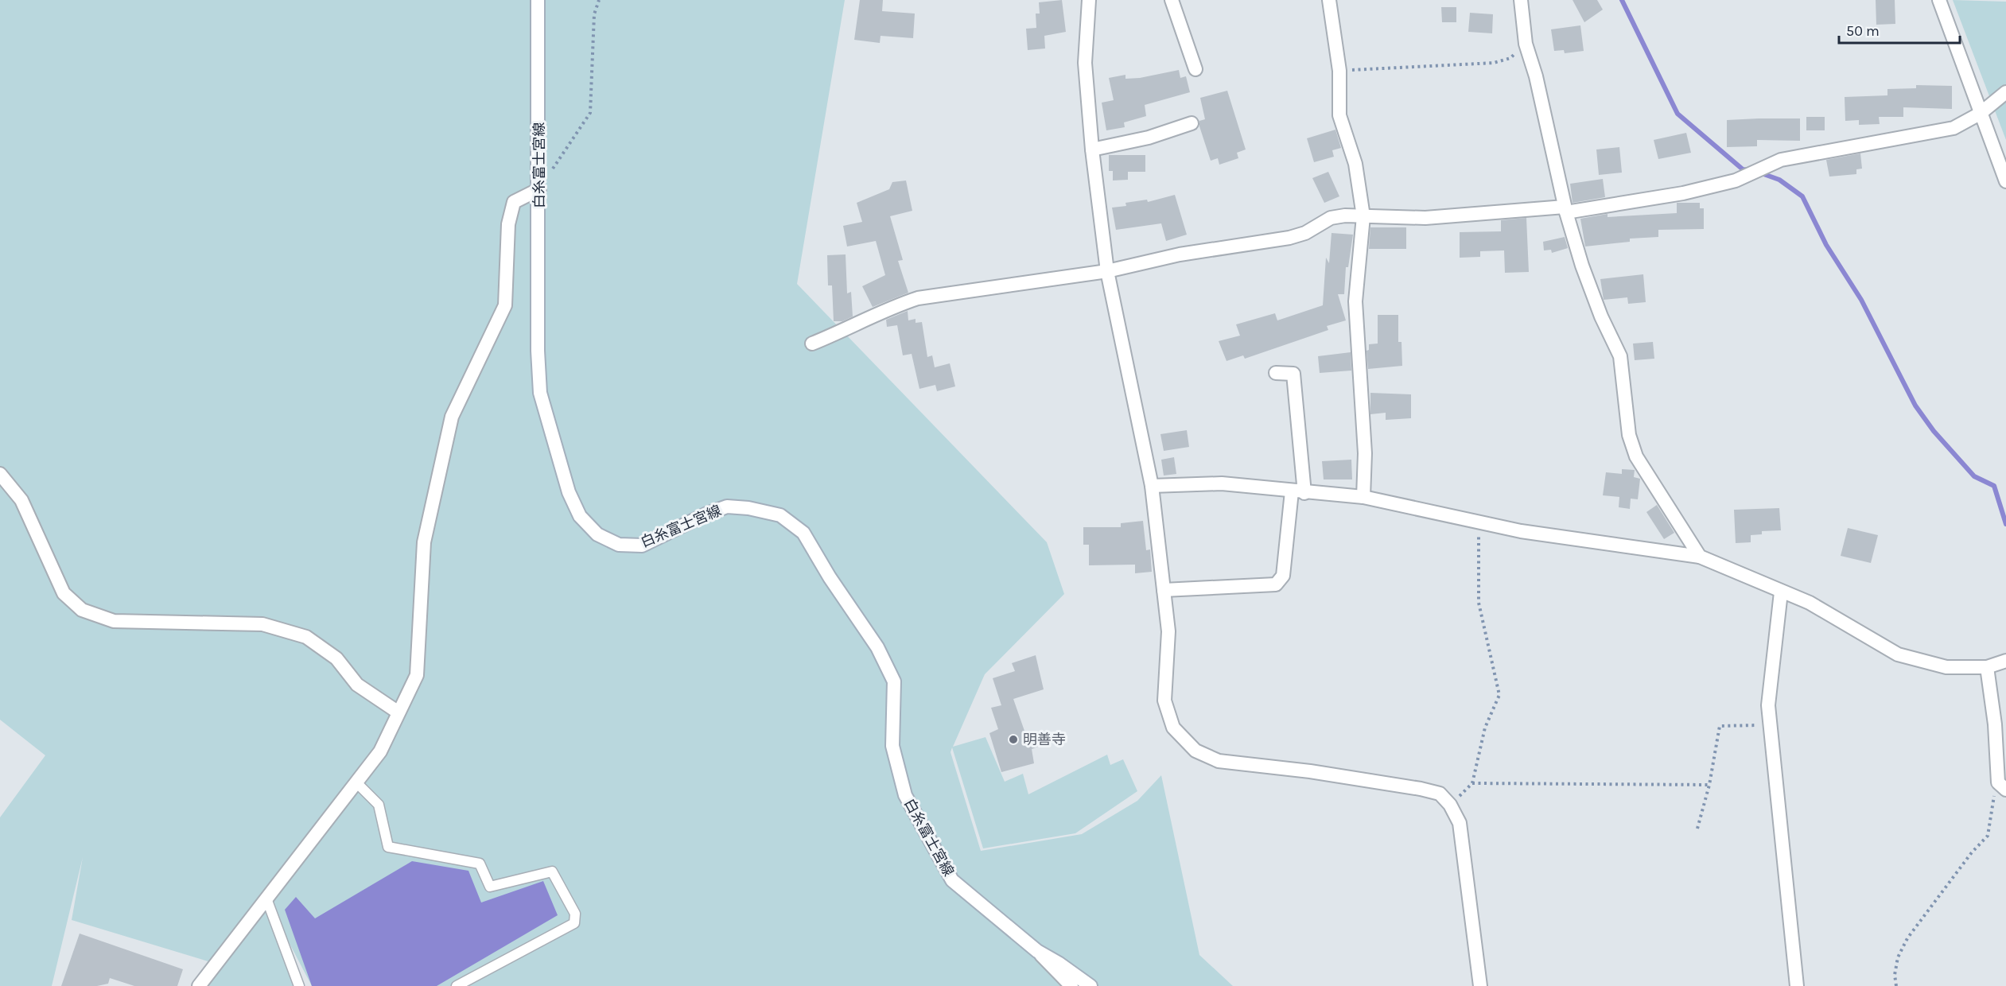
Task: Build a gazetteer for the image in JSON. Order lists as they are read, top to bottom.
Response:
{
  "streets": {
    "street": ["白糸富士宮線"]
  },
  "places": ["明善寺"],
  "scale_bar": "50 m"
}
